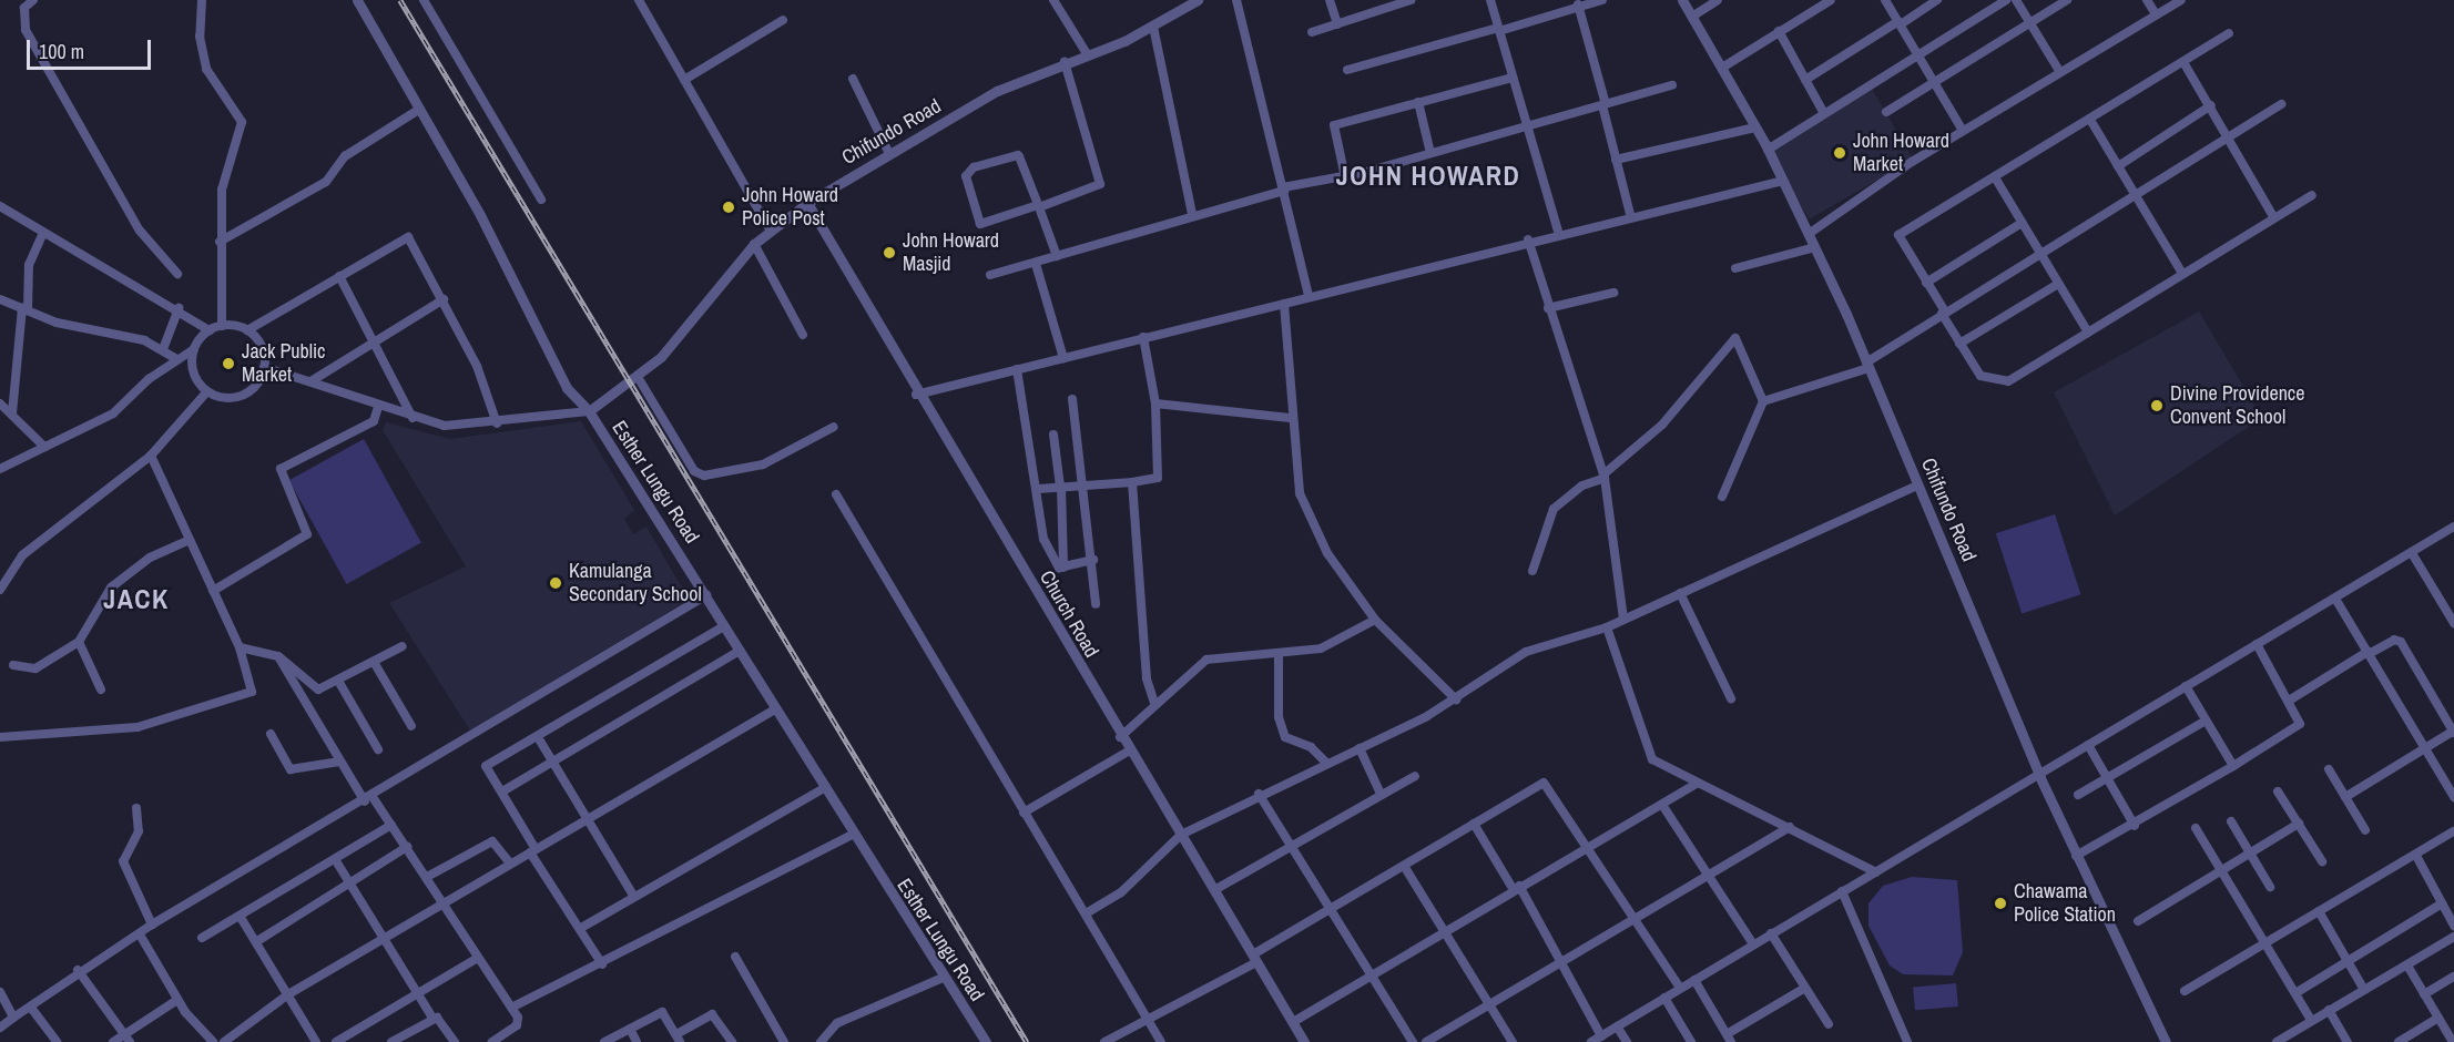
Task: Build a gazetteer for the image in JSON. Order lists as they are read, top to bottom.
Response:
{
  "streets": {
    "street": ["Chifundo Road", "Esther Lungu Road", "Church Road"]
  },
  "crossings": [
    ["Chifundo Road", "Esther Lungu Road"],
    ["Chifundo Road", "Church Road"]
  ],
  "districts": ["JOHN HOWARD", "JACK"],
  "places": [
    "John Howard Market",
    "John Howard Police Post",
    "John Howard Masjid",
    "Jack Public Market",
    "Divine Providence Convent School",
    "Kamulanga Secondary School",
    "Chawama Police Station"
  ],
  "scale_bar": "100 m"
}
